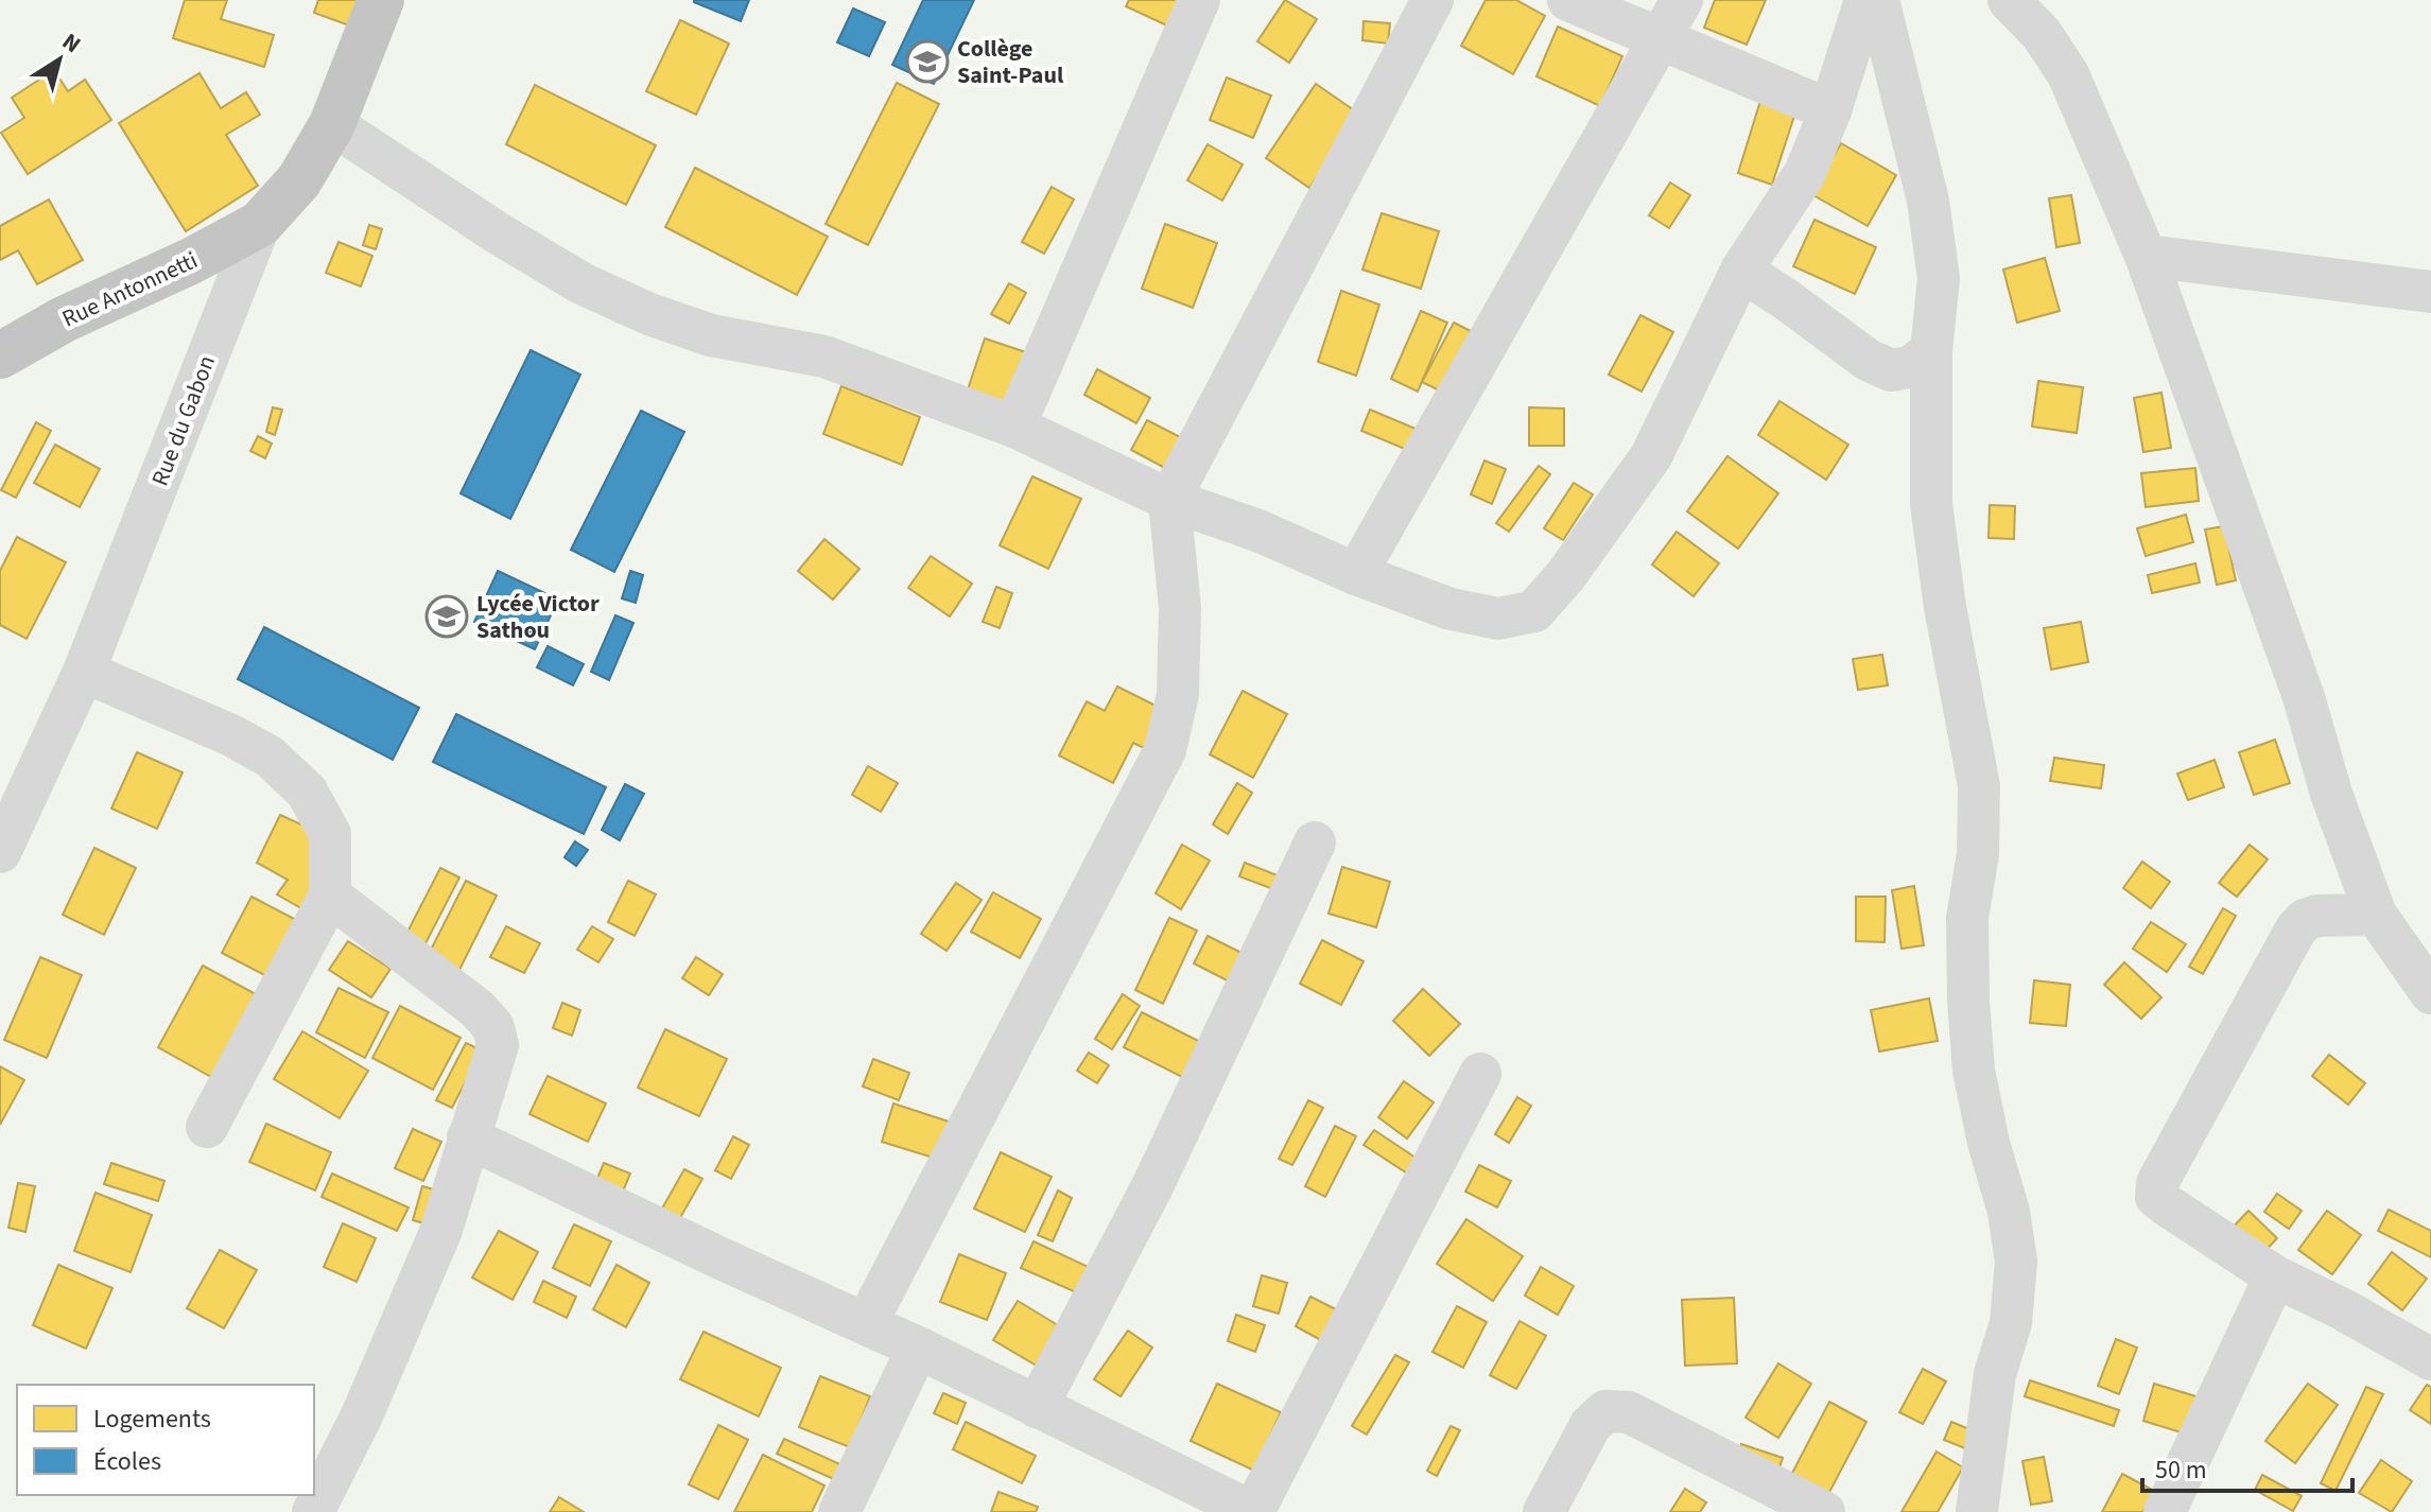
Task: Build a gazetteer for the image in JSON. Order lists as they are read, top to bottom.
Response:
{
  "streets": {
    "highway": ["Rue Antonnetti", "Rue du Gabon"]
  },
  "crossings": [
    ["Rue Antonnetti", "Rue du Gabon"]
  ],
  "places": {
    "school or university": ["Collège Saint-Paul", "Lycée Victor Sathou"]
  },
  "legend": ["Logements", "Écoles"],
  "scale_bar": "50 m",
  "north": "top right"
}
